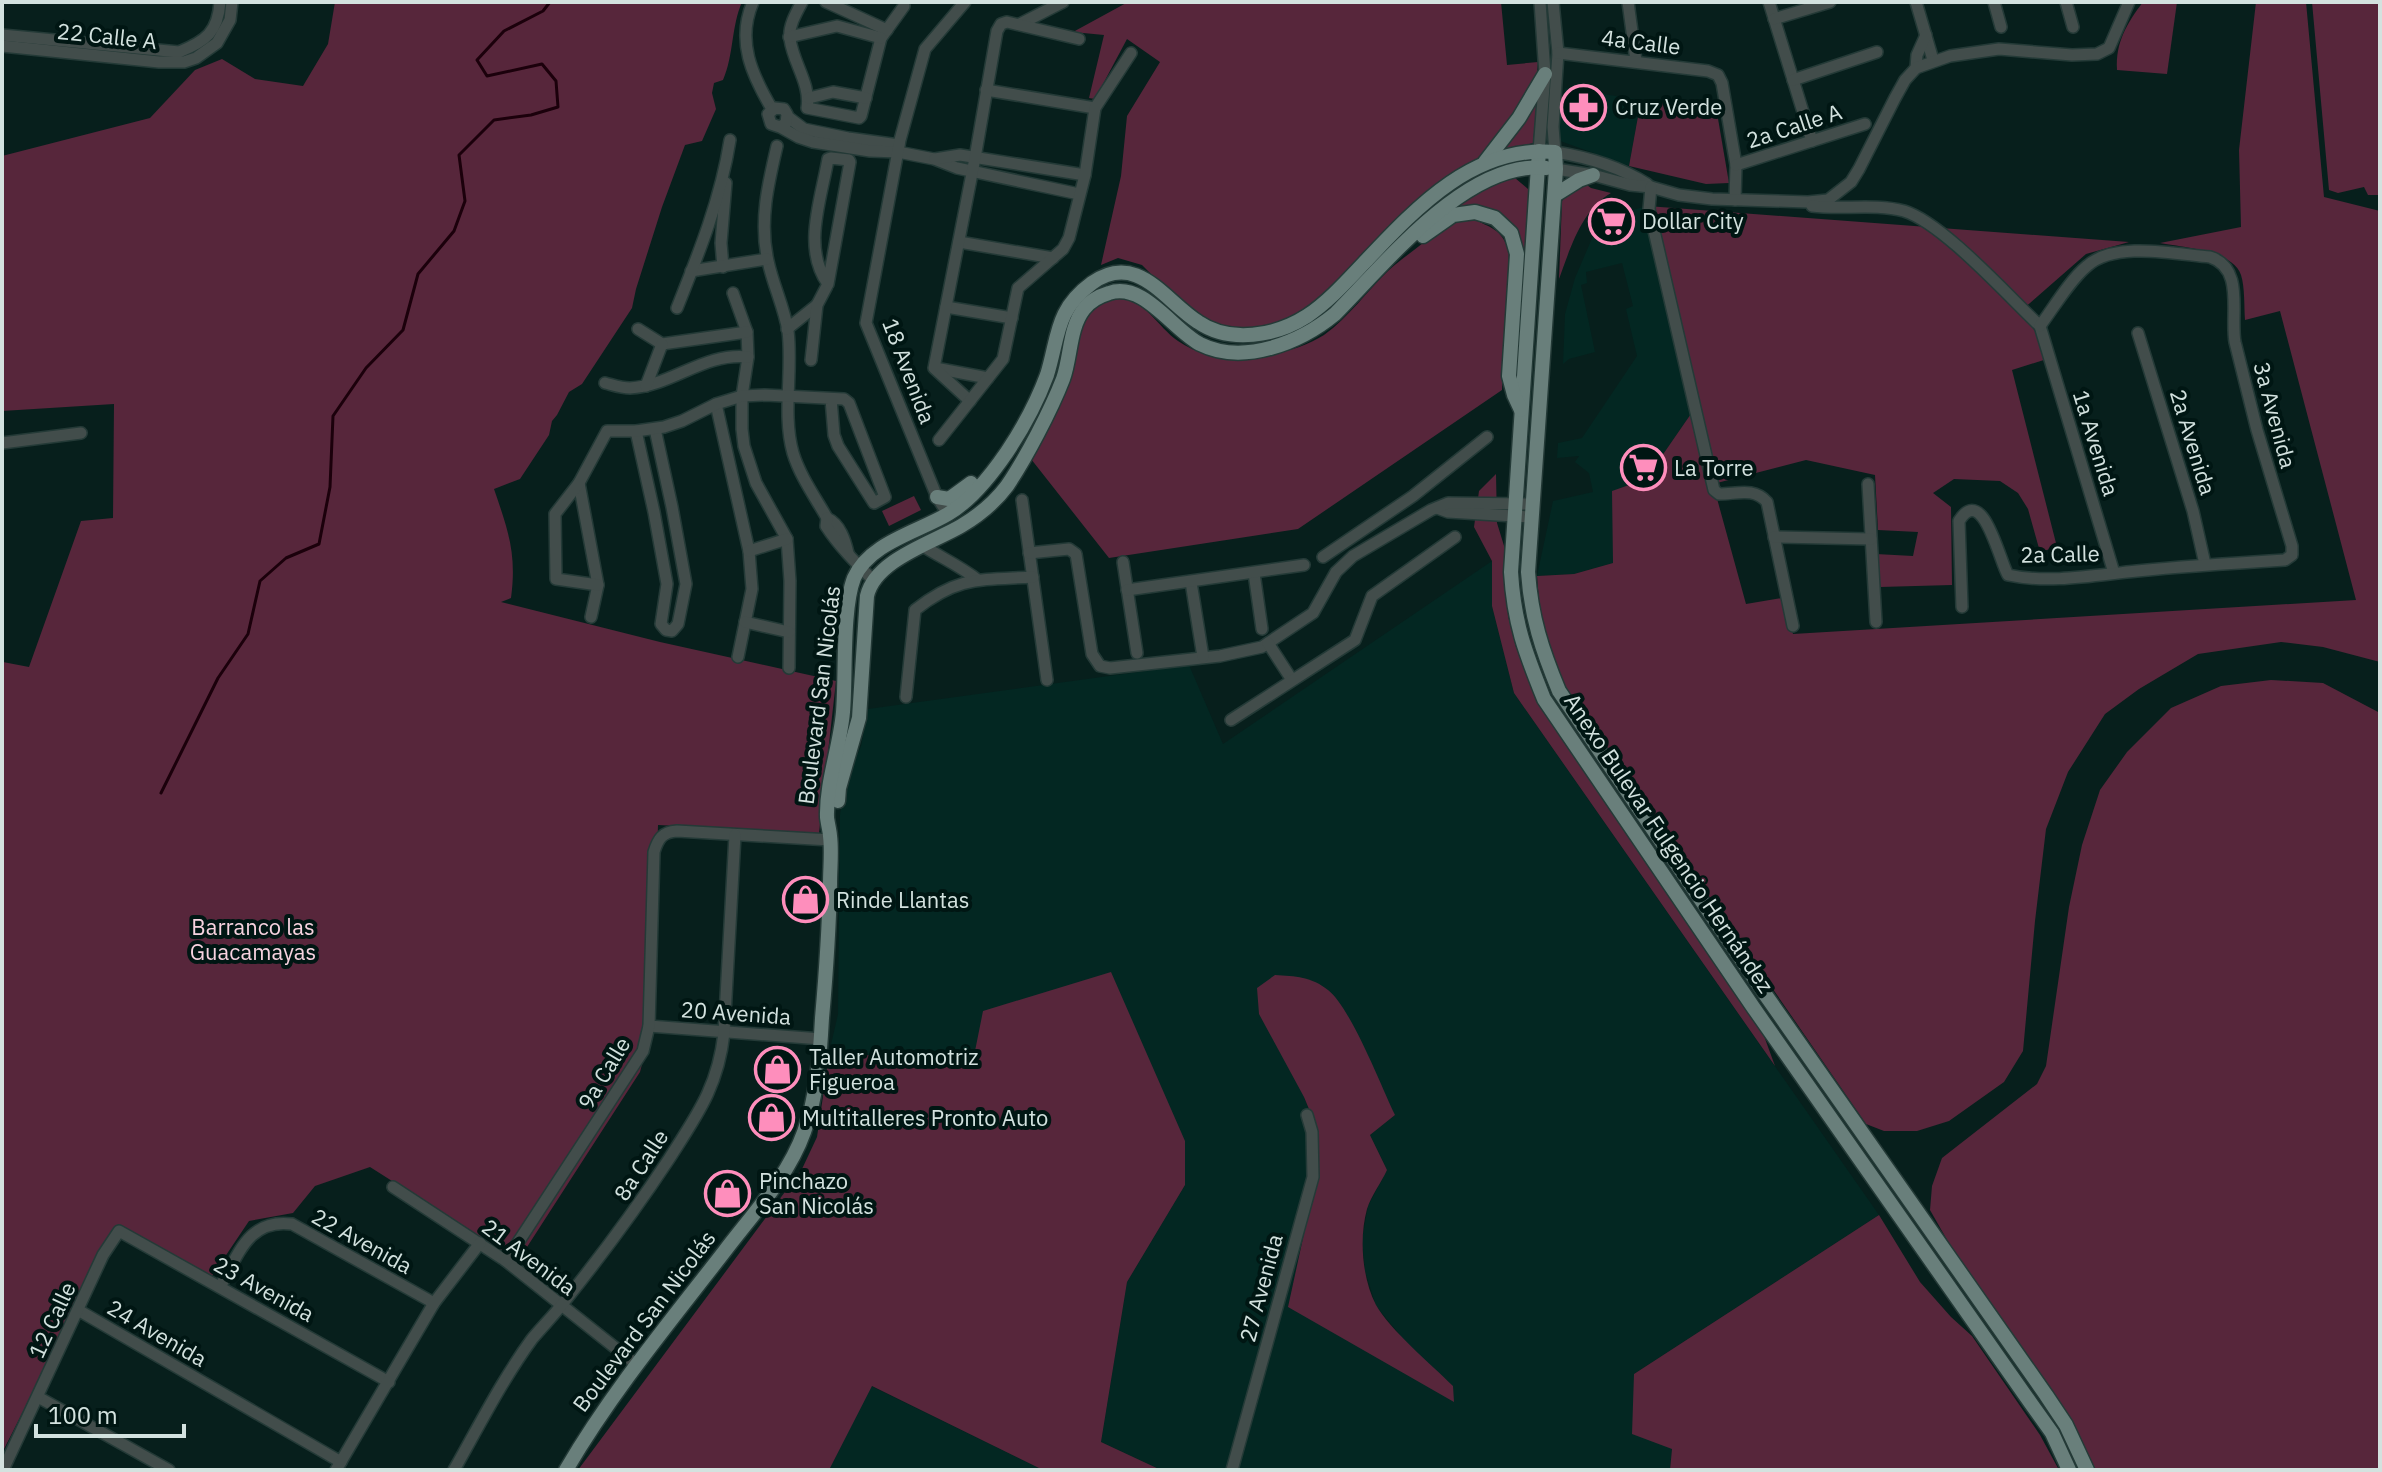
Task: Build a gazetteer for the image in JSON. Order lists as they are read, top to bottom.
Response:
{
  "streets": {
    "main road": ["Boulevard San Nicolás", "Anexo Bulevar Fulgencio Hernández"],
    "street": [
      "22 Calle A",
      "4a Calle",
      "2a Calle A",
      "18 Avenida",
      "3a Avenida",
      "2a Avenida",
      "1a Avenida",
      "2a Calle",
      "20 Avenida",
      "9a Calle",
      "8a Calle",
      "22 Avenida",
      "21 Avenida",
      "27 Avenida",
      "23 Avenida",
      "12 Calle",
      "24 Avenida"
    ]
  },
  "crossings": [
    ["4a Calle", "2a Calle A"],
    ["18 Avenida", "Boulevard San Nicolás"],
    ["3a Avenida", "1a Avenida"],
    ["3a Avenida", "2a Calle"],
    ["2a Avenida", "2a Calle"],
    ["1a Avenida", "2a Calle"],
    ["Boulevard San Nicolás", "Anexo Bulevar Fulgencio Hernández"],
    ["Boulevard San Nicolás", "20 Avenida"],
    ["Boulevard San Nicolás", "21 Avenida"],
    ["20 Avenida", "9a Calle"],
    ["20 Avenida", "8a Calle"],
    ["9a Calle", "8a Calle"],
    ["9a Calle", "21 Avenida"],
    ["8a Calle", "21 Avenida"],
    ["22 Avenida", "23 Avenida"],
    ["23 Avenida", "12 Calle"],
    ["12 Calle", "24 Avenida"]
  ],
  "parks": ["Barranco las Guacamayas"],
  "places": {
    "pharmacy": ["Cruz Verde"],
    "supermarket": ["Dollar City", "La Torre"],
    "shop": [
      "Rinde Llantas",
      "Taller Automotriz Figueroa",
      "Multitalleres Pronto Auto",
      "Pinchazo San Nicolás"
    ]
  },
  "scale_bar": "100 m"
}
